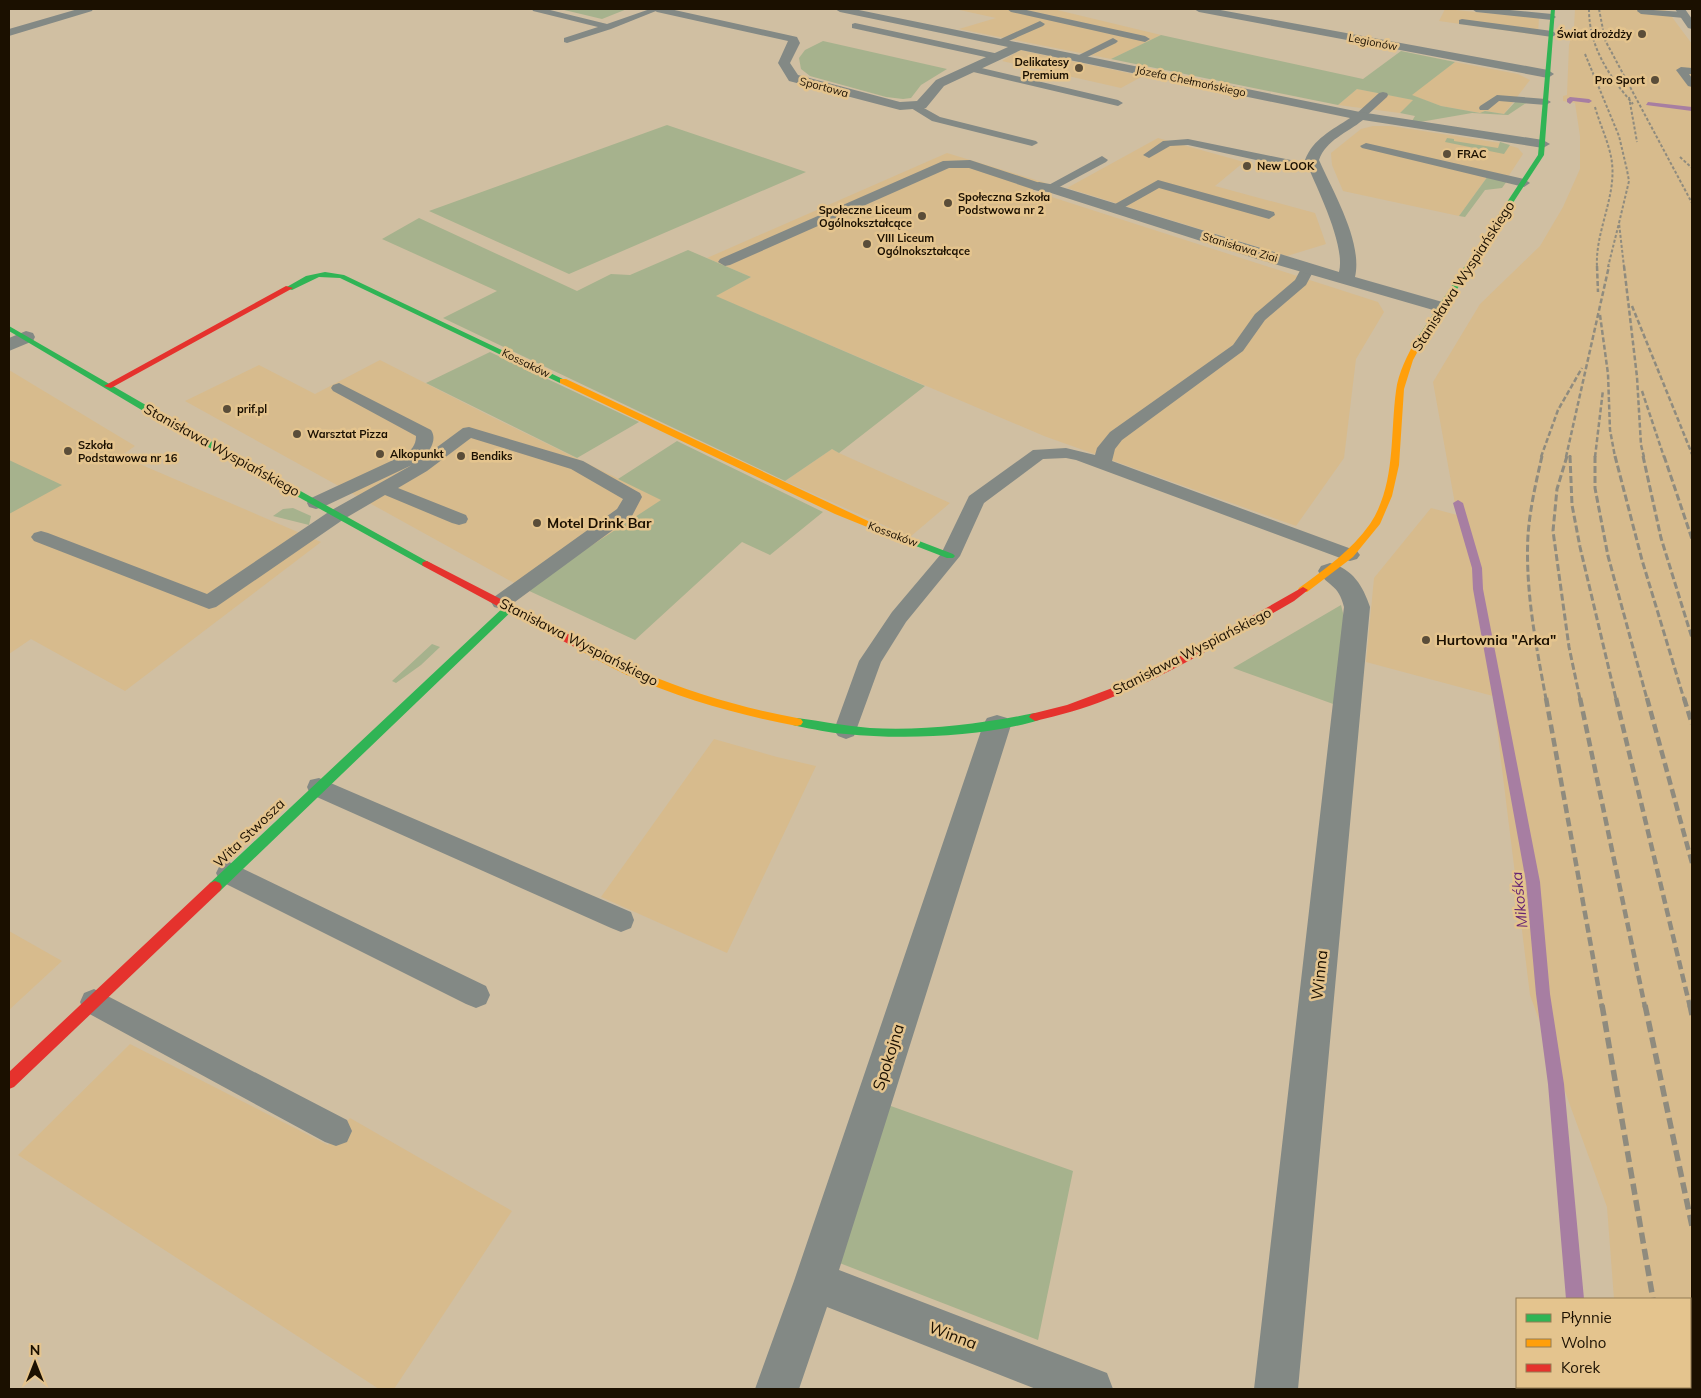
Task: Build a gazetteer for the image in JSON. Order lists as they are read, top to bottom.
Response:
{
  "streets": {
    "street": [
      "Legionów",
      "Józefa Chełmońskiego",
      "Sportowa",
      "Stanisława Ziai",
      "Stanisława Wyspiańskiego",
      "Kossaków",
      "Wita Stwosza",
      "Winna",
      "Spokojna"
    ]
  },
  "crossings": [
    ["Legionów", "Stanisława Wyspiańskiego"],
    ["Józefa Chełmońskiego", "Stanisława Wyspiańskiego"],
    ["Stanisława Ziai", "Stanisława Wyspiańskiego"],
    ["Stanisława Wyspiańskiego", "Kossaków"],
    ["Stanisława Wyspiańskiego", "Wita Stwosza"],
    ["Stanisława Wyspiańskiego", "Winna"],
    ["Stanisława Wyspiańskiego", "Spokojna"],
    ["Winna", "Spokojna"]
  ],
  "water": ["Mikośka"],
  "places": [
    "Świat drożdży",
    "Delikatesy Premium",
    "Pro Sport",
    "FRAC",
    "New LOOK",
    "Społeczna Szkoła Podstwowa nr 2",
    "Społeczne Liceum Ogólnokształcące",
    "VIII Liceum Ogólnokształcące",
    "prif.pl",
    "Warsztat Pizza",
    "Szkoła Podstawowa nr 16",
    "Alkopunkt",
    "Bendiks",
    "Motel Drink Bar",
    "Hurtownia \"Arka\""
  ],
  "legend": ["Płynnie", "Wolno", "Korek"],
  "north": "top"
}
